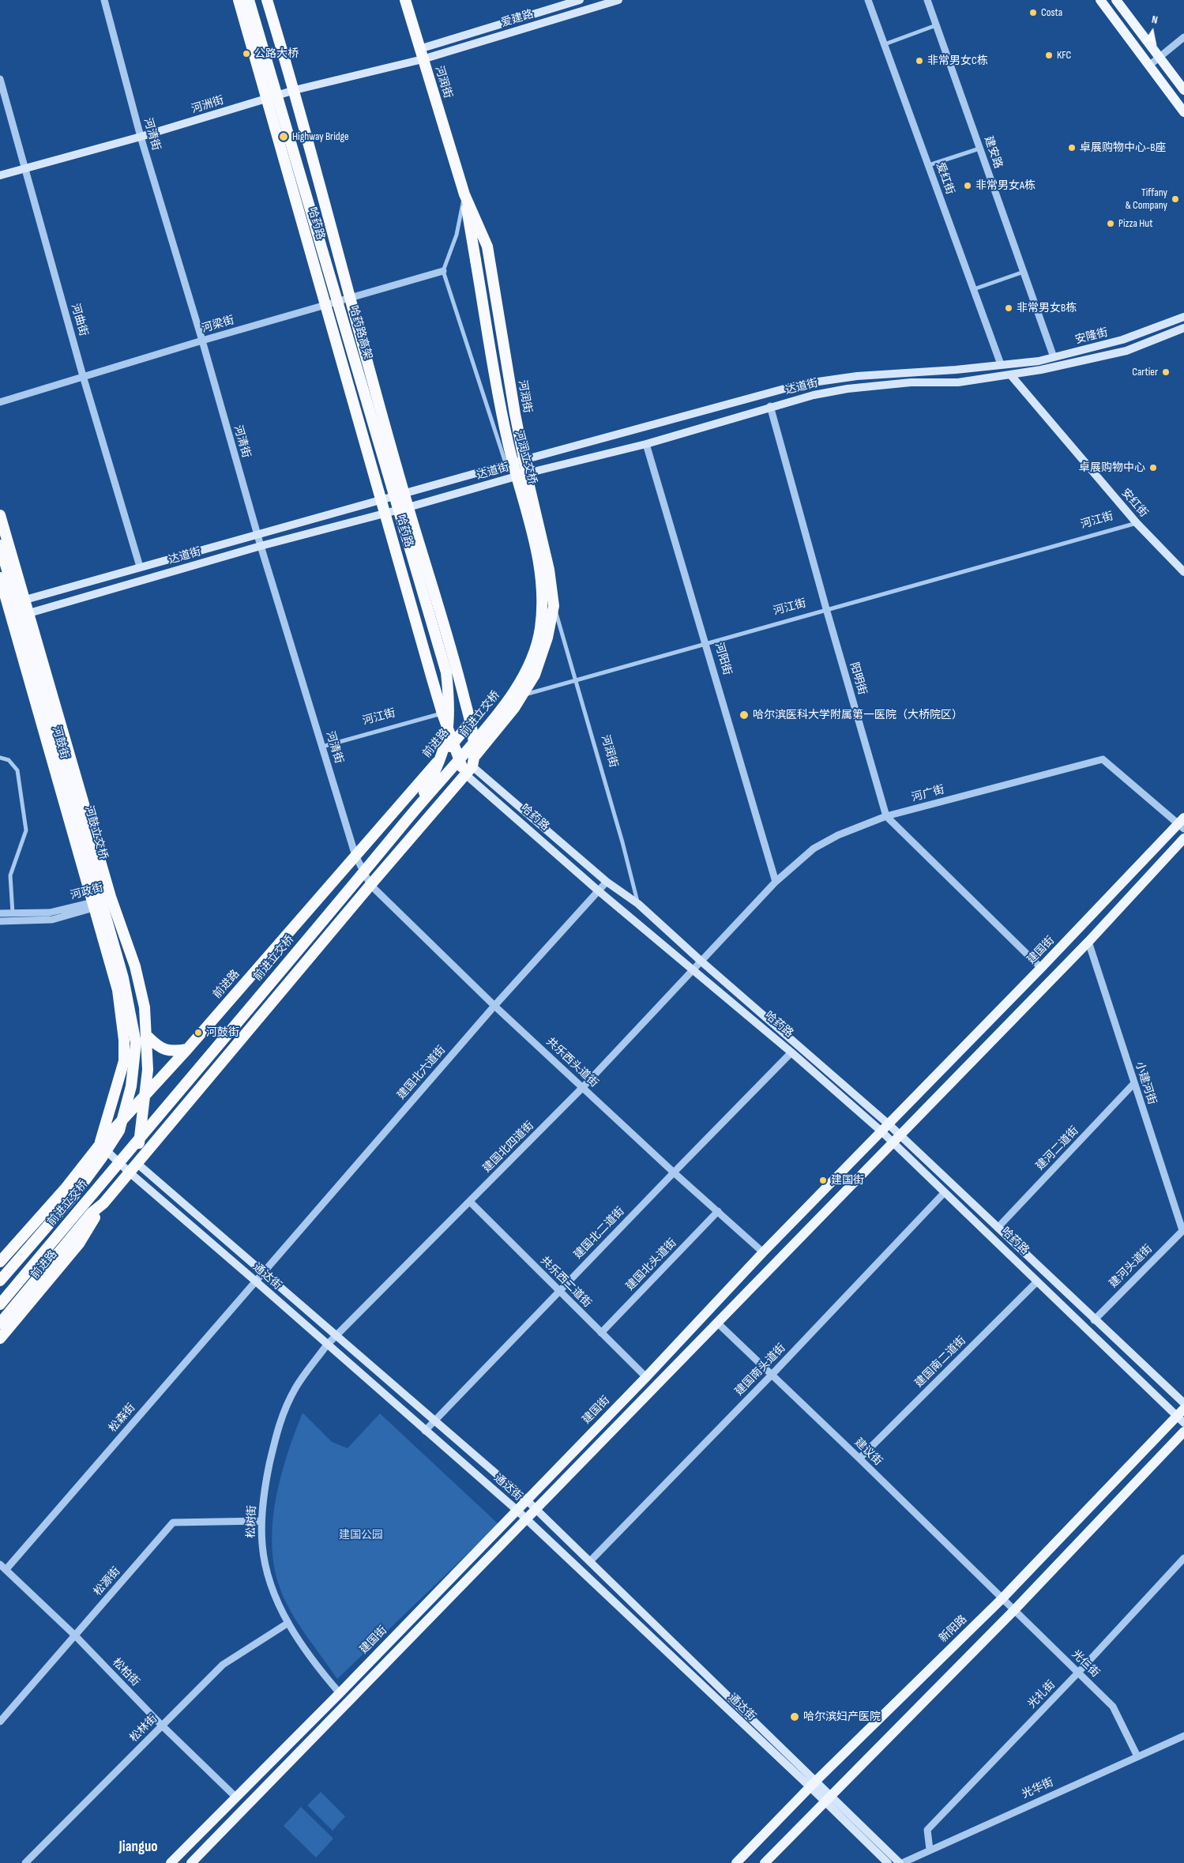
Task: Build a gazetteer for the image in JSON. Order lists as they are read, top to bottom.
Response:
{
  "streets": {
    "highway": [
      "河润街",
      "哈药路",
      "哈药路高架",
      "河润立交桥",
      "前进立交桥",
      "河鼓街",
      "前进路",
      "河鼓立交桥"
    ],
    "main road": [
      "爱建路",
      "河洲街",
      "安隆街",
      "达道街",
      "安红街",
      "建国街",
      "通达街",
      "新阳路"
    ],
    "street": [
      "河清街",
      "建安路",
      "爱红街",
      "河曲街",
      "河梁街",
      "河江街",
      "河阳街",
      "阳明街",
      "河广街",
      "河政街",
      "共乐西头道街",
      "建国北六道街",
      "小建河街",
      "建国北四道街",
      "建河二道街",
      "建国北二道街",
      "建国北头道街",
      "建河头道街",
      "共乐西二道街",
      "建国南二道街",
      "建国南头道街",
      "松森街",
      "建议街",
      "松树街",
      "松源街",
      "光仁街",
      "松柏街",
      "光礼街",
      "松林街",
      "光华街"
    ]
  },
  "crossings": [
    ["爱建路", "河润街"],
    ["爱建路", "河洲街"],
    ["河润街", "河洲街"],
    ["河润街", "哈药路"],
    ["河润街", "河梁街"],
    ["河润街", "达道街"],
    ["河润街", "河润立交桥"],
    ["河润街", "河江街"],
    ["河洲街", "河清街"],
    ["河洲街", "哈药路"],
    ["河洲街", "河曲街"],
    ["河清街", "河梁街"],
    ["河清街", "达道街"],
    ["河清街", "河江街"],
    ["河清街", "前进路"],
    ["河清街", "共乐西头道街"],
    ["建安路", "安隆街"],
    ["爱红街", "安隆街"],
    ["爱红街", "达道街"],
    ["哈药路", "河梁街"],
    ["哈药路", "达道街"],
    ["哈药路", "河江街"],
    ["哈药路", "前进路"],
    ["哈药路", "河广街"],
    ["哈药路", "建国街"],
    ["哈药路", "建国北六道街"],
    ["哈药路", "建国北四道街"],
    ["哈药路", "建河二道街"],
    ["哈药路", "建国北二道街"],
    ["哈药路", "建河头道街"],
    ["哈药路", "建国南二道街"],
    ["哈药路", "建国南头道街"],
    ["哈药路", "新阳路"],
    ["河曲街", "河梁街"],
    ["河曲街", "达道街"],
    ["哈药路高架", "前进立交桥"],
    ["安隆街", "达道街"],
    ["安隆街", "安红街"],
    ["达道街", "安红街"],
    ["达道街", "河阳街"],
    ["达道街", "阳明街"],
    ["达道街", "河鼓街"],
    ["河润立交桥", "前进立交桥"],
    ["安红街", "河江街"],
    ["河江街", "河阳街"],
    ["河江街", "阳明街"],
    ["河阳街", "河广街"],
    ["阳明街", "河广街"],
    ["阳明街", "建国街"],
    ["前进立交桥", "河鼓立交桥"],
    ["河鼓街", "前进路"],
    ["河鼓街", "河政街"],
    ["河鼓街", "通达街"],
    ["前进路", "共乐西头道街"],
    ["前进路", "通达街"],
    ["河广街", "建国街"],
    ["河广街", "建国北四道街"],
    ["建国街", "共乐西头道街"],
    ["建国街", "通达街"],
    ["建国街", "共乐西二道街"],
    ["建国街", "松树街"],
    ["建国街", "松柏街"],
    ["共乐西头道街", "建国北六道街"],
    ["共乐西头道街", "建国北四道街"],
    ["共乐西头道街", "建国北二道街"],
    ["共乐西头道街", "建国北头道街"],
    ["建国北六道街", "通达街"],
    ["建国北六道街", "松森街"],
    ["小建河街", "建河二道街"],
    ["小建河街", "建河头道街"],
    ["建国北四道街", "通达街"],
    ["建国北四道街", "共乐西二道街"],
    ["建国北四道街", "松树街"],
    ["建国北二道街", "通达街"],
    ["建国北二道街", "共乐西二道街"],
    ["建国北头道街", "共乐西二道街"],
    ["通达街", "建国南头道街"],
    ["通达街", "松森街"],
    ["通达街", "松树街"],
    ["通达街", "新阳路"],
    ["通达街", "光华街"],
    ["建国南二道街", "建议街"],
    ["建国南头道街", "建议街"],
    ["松森街", "松柏街"],
    ["建议街", "新阳路"],
    ["建议街", "光仁街"],
    ["松树街", "松源街"],
    ["松树街", "松林街"],
    ["松源街", "松柏街"],
    ["新阳路", "光仁街"],
    ["光仁街", "光礼街"],
    ["光仁街", "光华街"],
    ["松柏街", "松林街"],
    ["光礼街", "光华街"]
  ],
  "districts": ["Jianguo"],
  "parks": ["建国公园"],
  "places": [
    "Costa",
    "公路大桥",
    "KFC",
    "非常男女C栋",
    "Highway Bridge",
    "卓展购物中心-B座",
    "非常男女A栋",
    "Tiffany & Company",
    "Pizza Hut",
    "非常男女B栋",
    "Cartier",
    "卓展购物中心",
    "哈尔滨医科大学附属第一医院（大桥院区）",
    "河鼓街",
    "建国街",
    "哈尔滨妇产医院"
  ],
  "north": "top"
}
